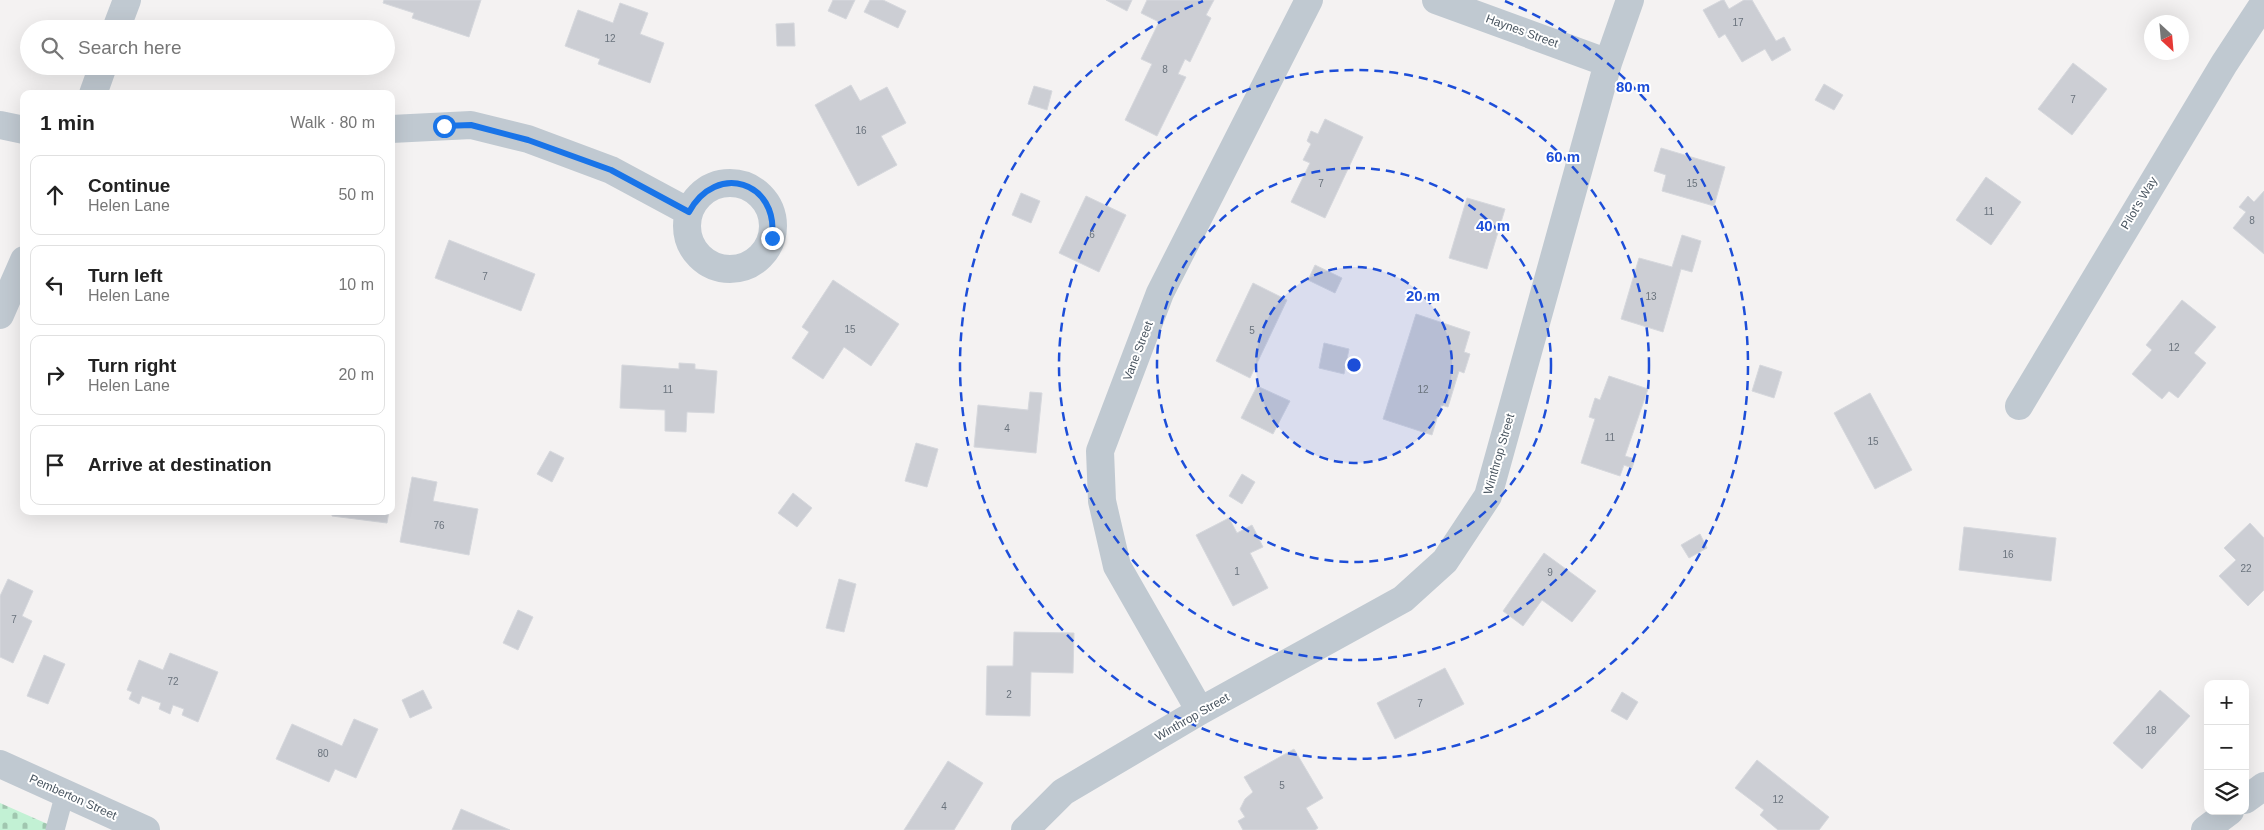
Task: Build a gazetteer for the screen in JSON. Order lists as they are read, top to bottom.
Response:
{
  "streets": {
    "street": [
      "Haynes Street",
      "Pilot's Way",
      "Vane Street",
      "Winthrop Street",
      "Pemberton Street"
    ]
  },
  "crossings": [
    ["Haynes Street", "Winthrop Street"],
    ["Vane Street", "Winthrop Street"]
  ],
  "house_numbers": [
    "17",
    "12",
    "8",
    "7",
    "16",
    "7",
    "15",
    "11",
    "8",
    "6",
    "7",
    "13",
    "15",
    "5",
    "12",
    "11",
    "12",
    "4",
    "11",
    "15",
    "76",
    "16",
    "22",
    "1",
    "9",
    "7",
    "72",
    "2",
    "7",
    "18",
    "80",
    "5",
    "12",
    "4"
  ],
  "north": "bottom right",
  "page": {
    "search": "Search here",
    "heading": ["1 min", "Walk · 80 m"],
    "list": [
      ["Continue", "Helen Lane", "50 m"],
      ["Turn left", "Helen Lane", "10 m"],
      ["Turn right", "Helen Lane", "20 m"],
      "Arrive at destination"
    ],
    "map_buttons": ["+", "−"]
  },
  "rings": [
    "80 m",
    "60 m",
    "40 m",
    "20 m"
  ]
}
